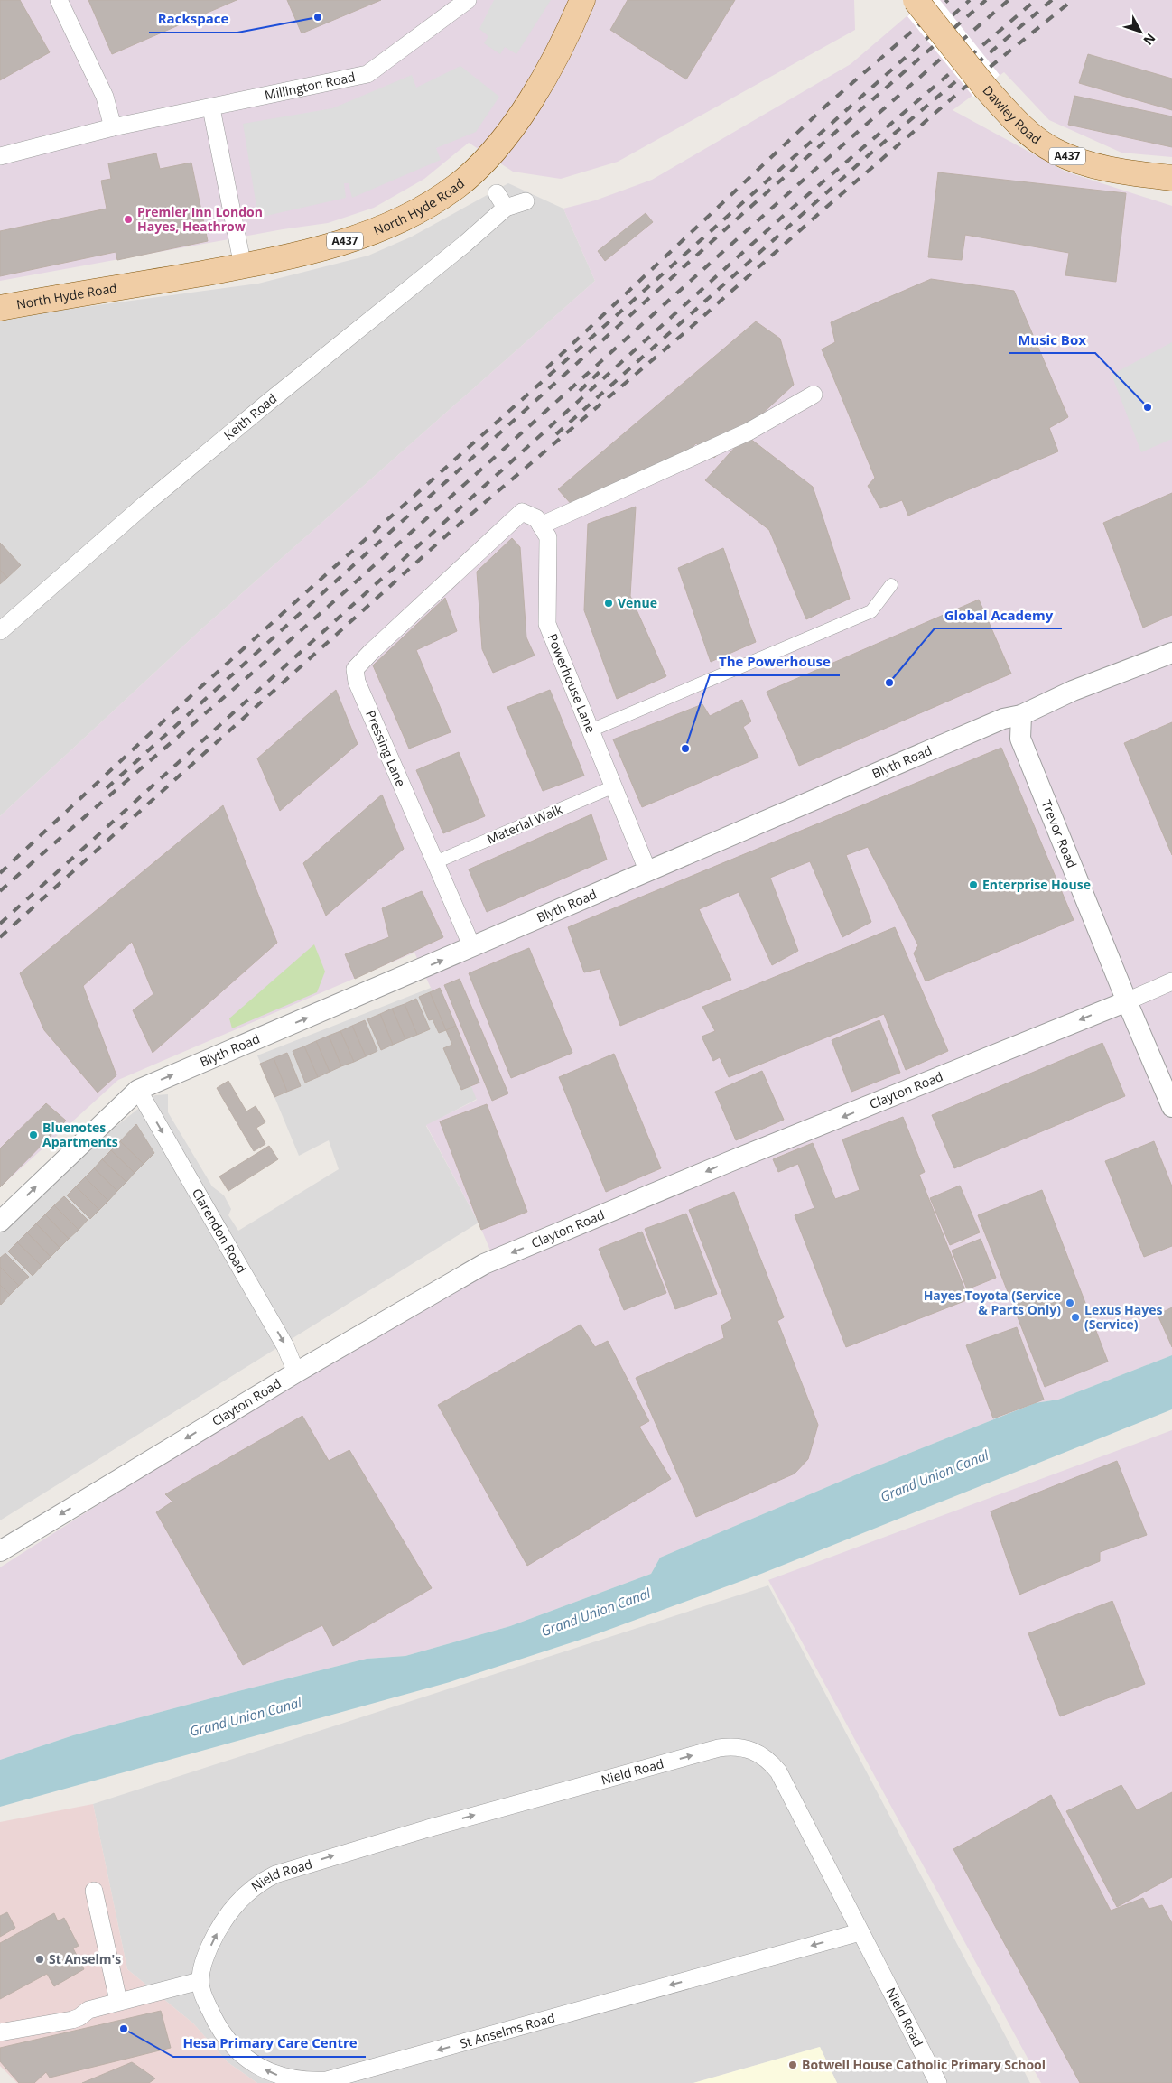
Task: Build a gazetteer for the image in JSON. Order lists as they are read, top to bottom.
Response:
{
  "streets": {
    "main road": ["Dawley Road", "A437", "North Hyde Road"],
    "street": [
      "Millington Road",
      "Keith Road",
      "Powerhouse Lane",
      "Pressing Lane",
      "Blyth Road",
      "Material Walk",
      "Trevor Road",
      "Clayton Road",
      "Clarendon Road",
      "Nield Road",
      "St Anselms Road"
    ]
  },
  "crossings": [
    ["Powerhouse Lane", "Pressing Lane"],
    ["Powerhouse Lane", "Blyth Road"],
    ["Powerhouse Lane", "Material Walk"],
    ["Pressing Lane", "Blyth Road"],
    ["Pressing Lane", "Material Walk"],
    ["Blyth Road", "Trevor Road"],
    ["Blyth Road", "Clarendon Road"],
    ["Trevor Road", "Clayton Road"],
    ["Clayton Road", "Clarendon Road"],
    ["Nield Road", "St Anselms Road"]
  ],
  "one_way": [
    "Blyth Road",
    "Clayton Road",
    "Clarendon Road",
    "St Anselms Road"
  ],
  "water": ["Grand Union Canal"],
  "places": [
    "Rackspace",
    "Premier Inn London Hayes, Heathrow",
    "Music Box",
    "Venue",
    "Global Academy",
    "The Powerhouse",
    "Enterprise House",
    "Bluenotes Apartments",
    "Hayes Toyota (Service & Parts Only)",
    "Lexus Hayes (Service)",
    "St Anselm's",
    "Hesa Primary Care Centre",
    "Botwell House Catholic Primary School"
  ],
  "north": "bottom right"
}
